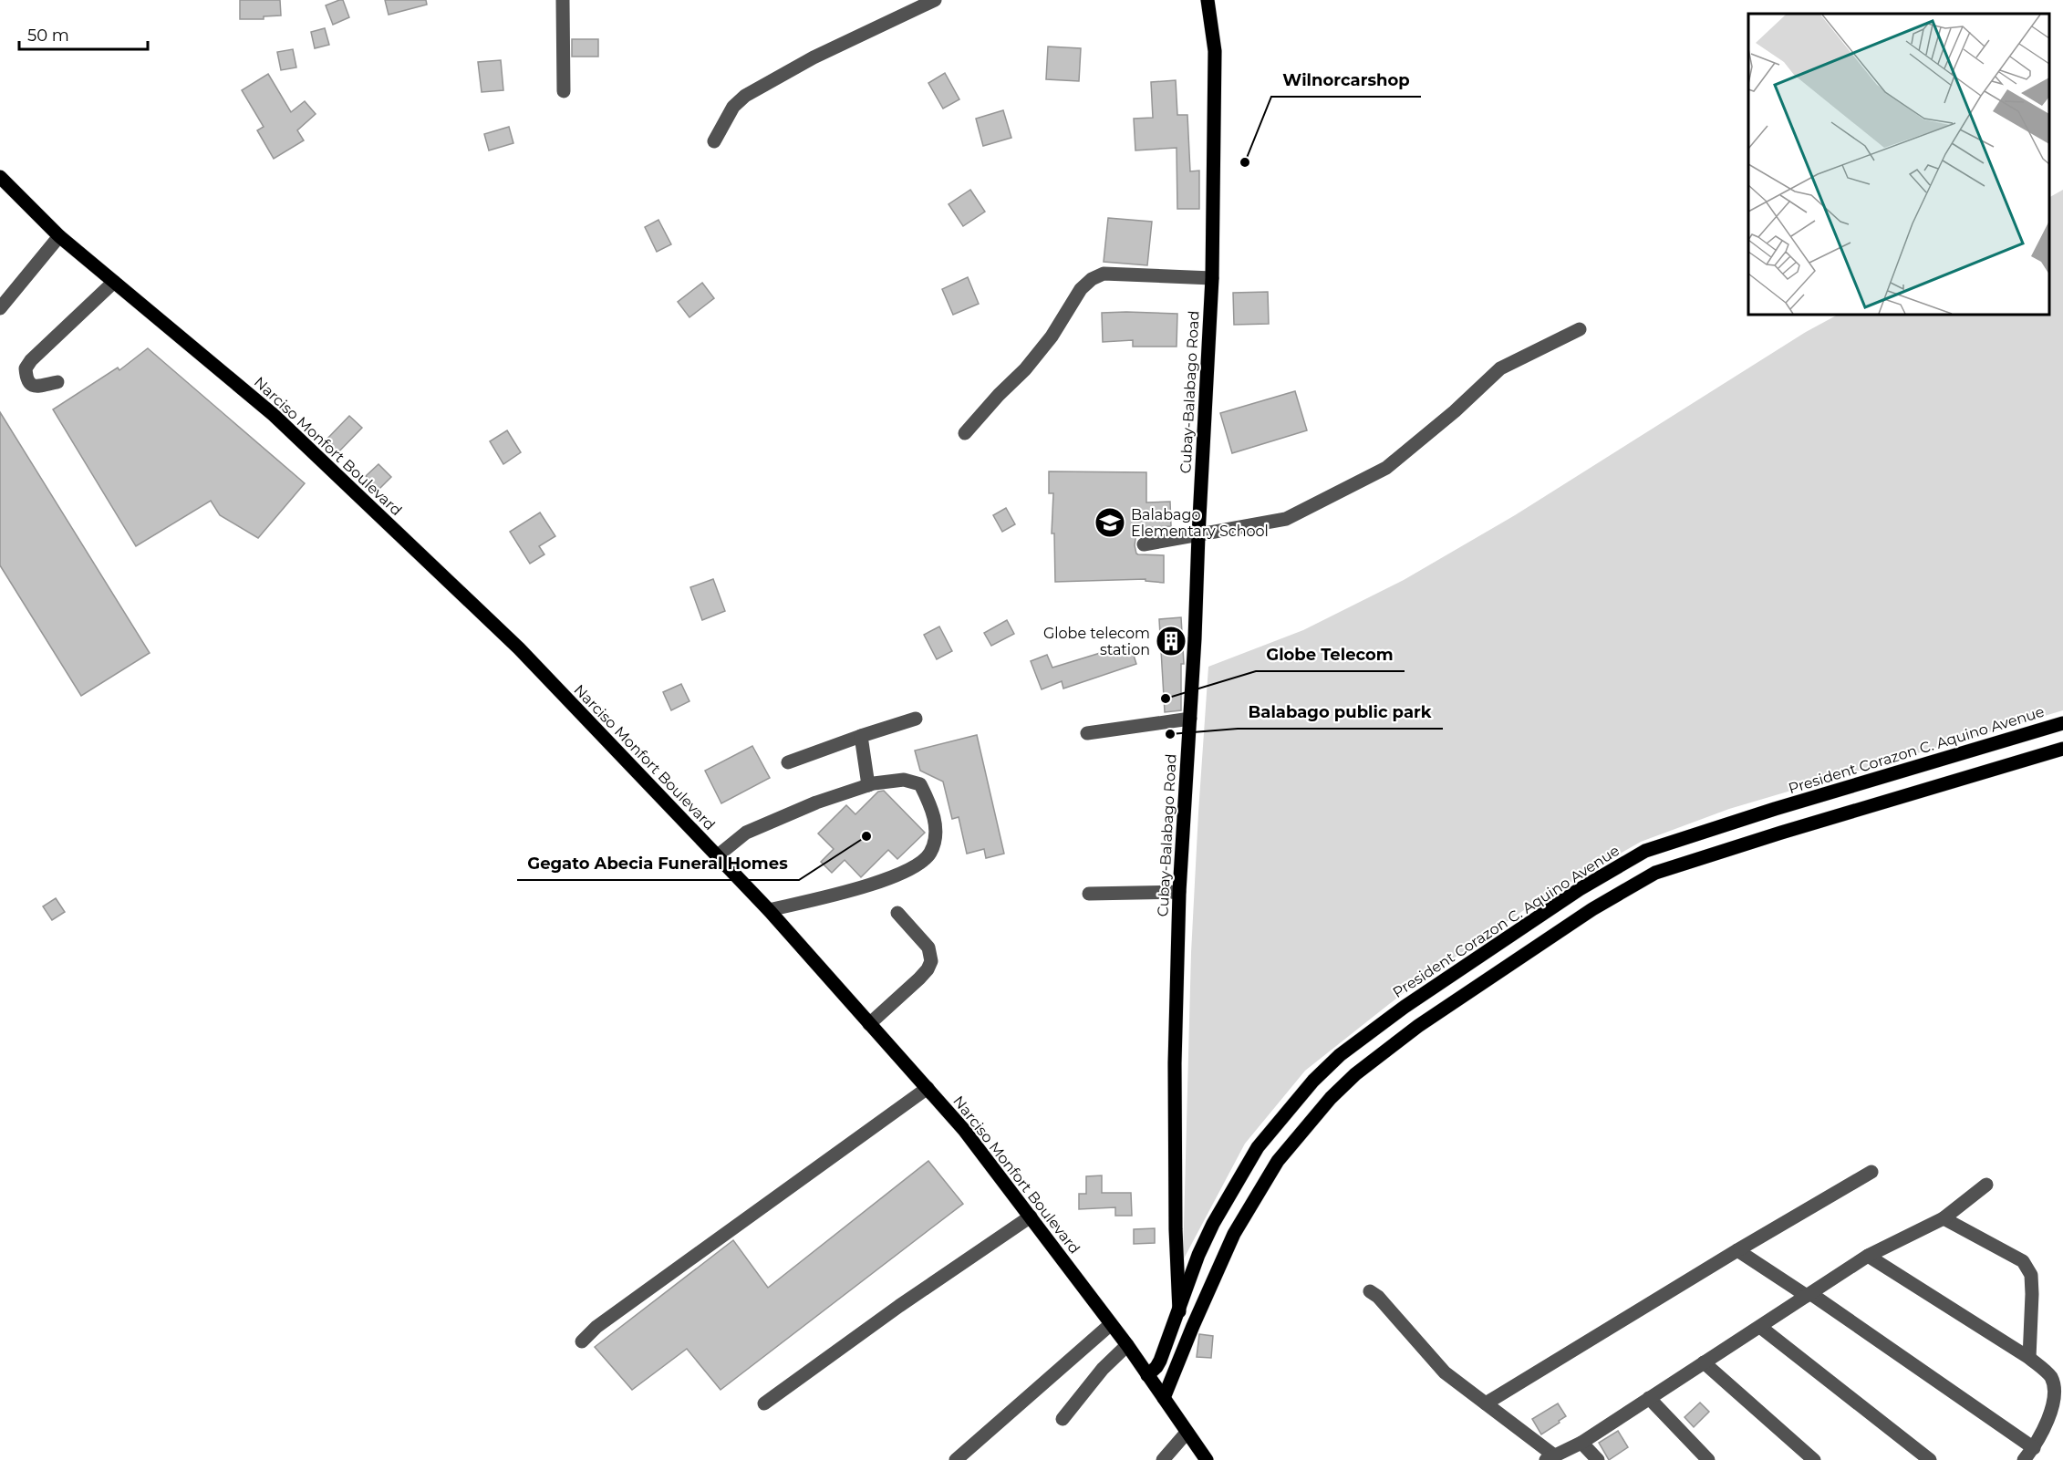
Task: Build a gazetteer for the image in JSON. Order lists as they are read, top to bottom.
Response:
{
  "streets": {
    "main road": ["Cubay-Balabago Road", "Narciso Monfort Boulevard", "President Corazon C. Aquino Avenue"]
  },
  "crossings": [
    ["Cubay-Balabago Road", "President Corazon C. Aquino Avenue"],
    ["Narciso Monfort Boulevard", "President Corazon C. Aquino Avenue"]
  ],
  "places": {
    "other": [
      "Wilnorcarshop",
      "Globe Telecom",
      "Balabago public park",
      "Gegato Abecia Funeral Homes"
    ],
    "school or university": ["Balabago Elementary School"],
    "building": ["Globe telecom station"]
  },
  "scale_bar": "50 m"
}
